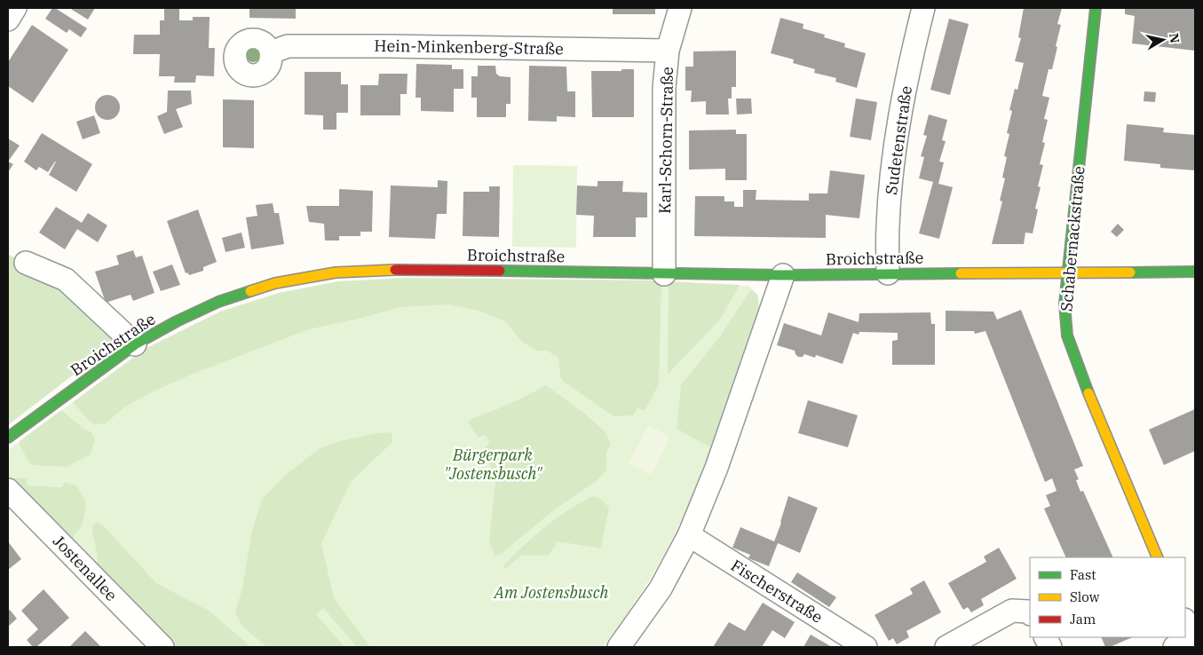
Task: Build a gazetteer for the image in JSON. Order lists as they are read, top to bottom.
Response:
{
  "streets": {
    "street": [
      "Hein-Minkenberg-Straße",
      "Karl-Schorn-Straße",
      "Sudetenstraße",
      "Schabernackstraße",
      "Broichstraße",
      "Jostenallee",
      "Fischerstraße"
    ]
  },
  "crossings": [
    ["Hein-Minkenberg-Straße", "Karl-Schorn-Straße"],
    ["Karl-Schorn-Straße", "Broichstraße"],
    ["Sudetenstraße", "Broichstraße"],
    ["Schabernackstraße", "Broichstraße"]
  ],
  "parks": ["Bürgerpark \"Jostensbusch\"", "Am Jostensbusch"],
  "legend": ["Fast", "Slow", "Jam"],
  "north": "right"
}
